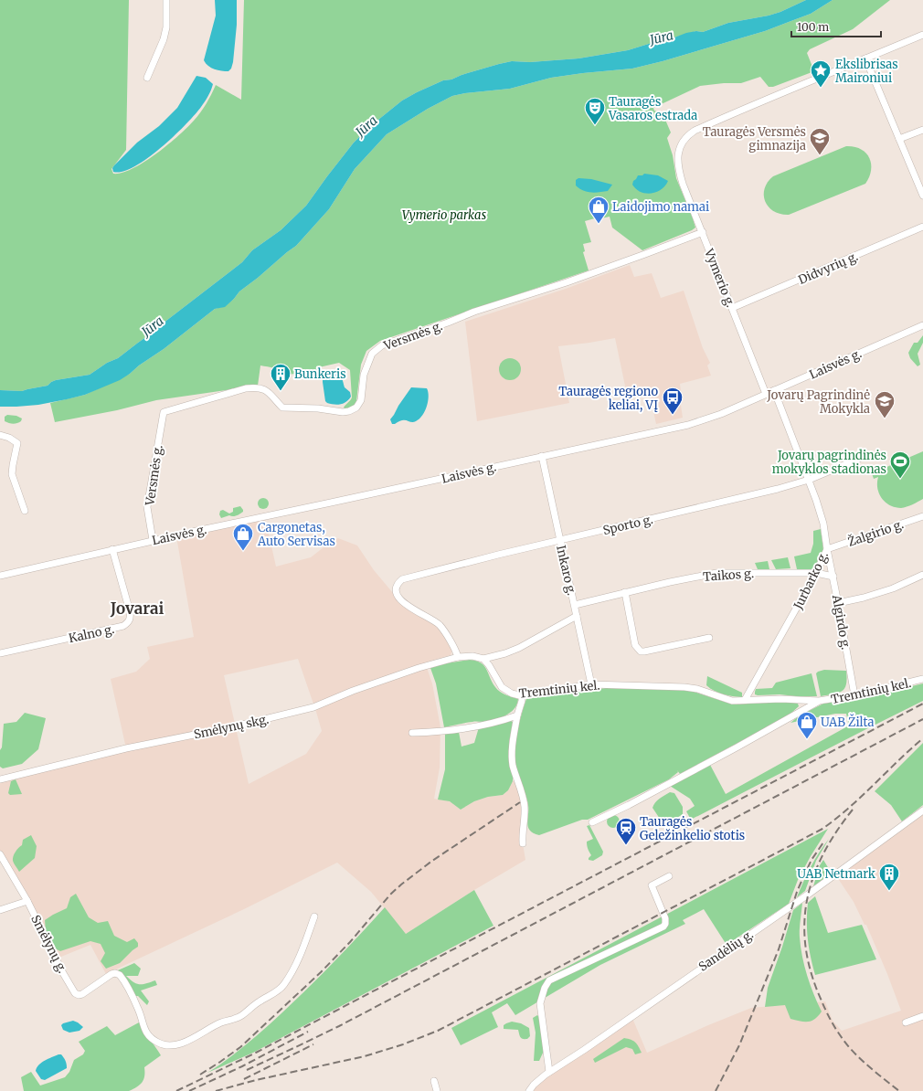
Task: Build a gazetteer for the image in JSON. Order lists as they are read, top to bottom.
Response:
{
  "streets": {
    "street": [
      "Didvyrių g.",
      "Vymerio g.",
      "Versmės g.",
      "Laisvės g.",
      "Sporto g.",
      "Žalgirio g.",
      "Inkaro g.",
      "Taikos g.",
      "Jurbarko g.",
      "Algirdo g.",
      "Kalno g.",
      "Tremtinių kel.",
      "Smėlynų skg.",
      "Smėlynų g.",
      "Sandėlių g."
    ]
  },
  "crossings": [
    ["Didvyrių g.", "Vymerio g."],
    ["Vymerio g.", "Versmės g."],
    ["Vymerio g.", "Laisvės g."],
    ["Versmės g.", "Laisvės g."],
    ["Laisvės g.", "Inkaro g."],
    ["Laisvės g.", "Jurbarko g."],
    ["Laisvės g.", "Kalno g."],
    ["Sporto g.", "Inkaro g."],
    ["Sporto g.", "Jurbarko g."],
    ["Sporto g.", "Smėlynų skg."],
    ["Žalgirio g.", "Jurbarko g."],
    ["Žalgirio g.", "Algirdo g."],
    ["Inkaro g.", "Taikos g."],
    ["Inkaro g.", "Tremtinių kel."],
    ["Taikos g.", "Jurbarko g."],
    ["Taikos g.", "Algirdo g."],
    ["Jurbarko g.", "Algirdo g."],
    ["Jurbarko g.", "Tremtinių kel."],
    ["Algirdo g.", "Tremtinių kel."]
  ],
  "districts": ["Jovarai"],
  "water": ["Jūra"],
  "parks": ["Vymerio parkas"],
  "places": {
    "place": ["Ekslibrisas Maironiui"],
    "theatre": ["Tauragės Vasaros estrada"],
    "school or university": ["Tauragės Versmės gimnazija", "Jovarų Pagrindinė Mokykla"],
    "shop": ["Laidojimo namai", "Cargonetas, Auto Servisas", "UAB Žilta"],
    "building": ["Bunkeris", "UAB Netmark"],
    "bus stop": ["Tauragės regiono keliai, VĮ"],
    "sports": ["Jovarų pagrindinės mokyklos stadionas"],
    "station": ["Tauragės Geležinkelio stotis"]
  },
  "scale_bar": "100 m"
}
